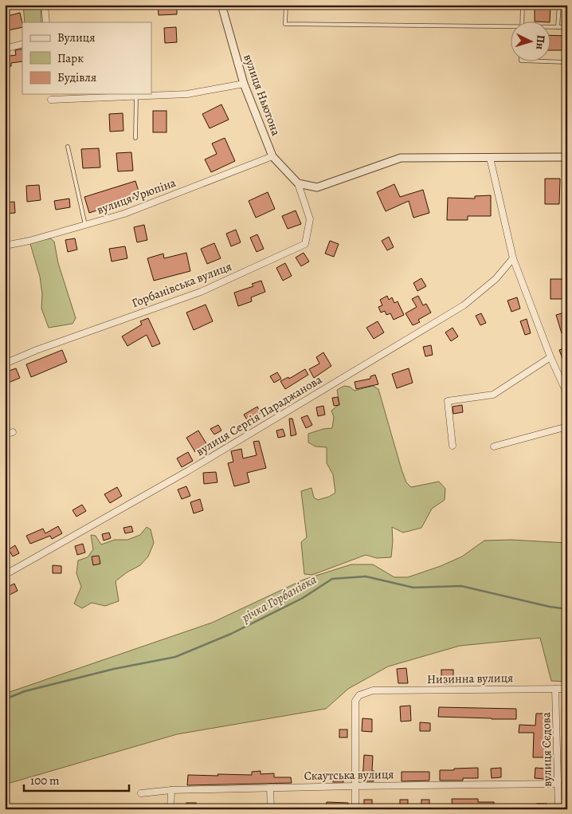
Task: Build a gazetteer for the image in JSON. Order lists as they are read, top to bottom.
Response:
{
  "streets": {
    "street": [
      "вулиця Ньютона",
      "вулиця Урюпіна",
      "Горбанівська вулиця",
      "вулиця Сергія Параджанова",
      "Низинна вулиця",
      "вулиця Сєдова",
      "Скаутська вулиця"
    ]
  },
  "crossings": [
    ["вулиця Ньютона", "вулиця Урюпіна"],
    ["вулиця Ньютона", "Горбанівська вулиця"],
    ["Низинна вулиця", "вулиця Сєдова"],
    ["Низинна вулиця", "Скаутська вулиця"],
    ["вулиця Сєдова", "Скаутська вулиця"]
  ],
  "water": ["річка Горбанівка"],
  "legend": ["Вулиця", "Парк", "Будівля"],
  "scale_bar": "100 m",
  "north": "right"
}
